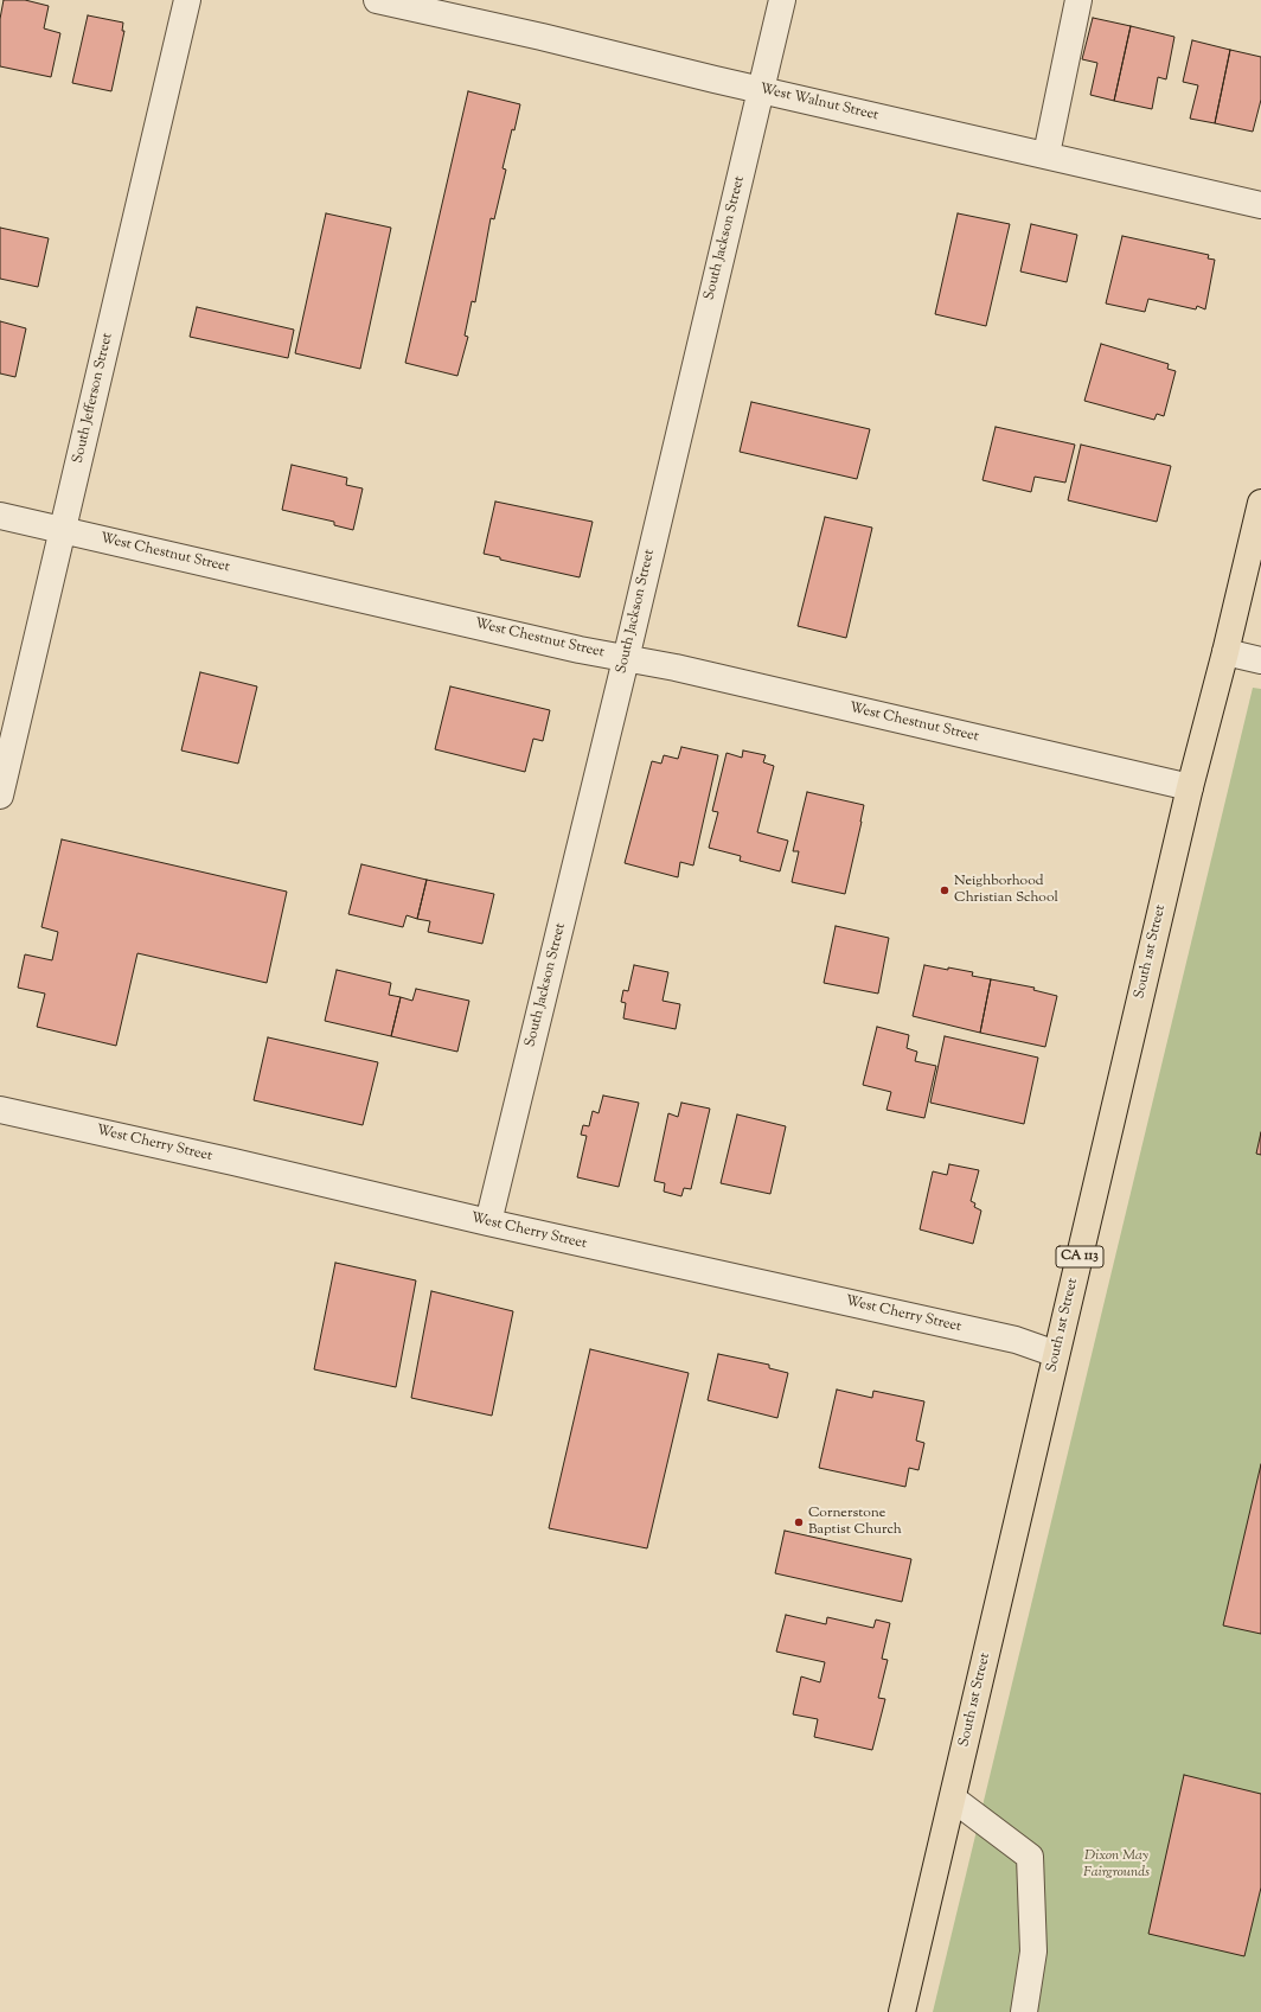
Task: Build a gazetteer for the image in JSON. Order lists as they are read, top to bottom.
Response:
{
  "streets": {
    "main road": ["South 1st Street", "CA 113"],
    "street": [
      "West Walnut Street",
      "South Jackson Street",
      "South Jefferson Street",
      "West Chestnut Street",
      "West Cherry Street"
    ]
  },
  "crossings": [
    ["West Walnut Street", "South Jackson Street"],
    ["South Jackson Street", "West Chestnut Street"],
    ["South Jackson Street", "West Cherry Street"],
    ["South Jefferson Street", "West Chestnut Street"],
    ["West Chestnut Street", "South 1st Street"],
    ["South 1st Street", "West Cherry Street"]
  ],
  "parks": ["Dixon May Fairgrounds"],
  "places": ["Neighborhood Christian School", "Cornerstone Baptist Church"]
}
